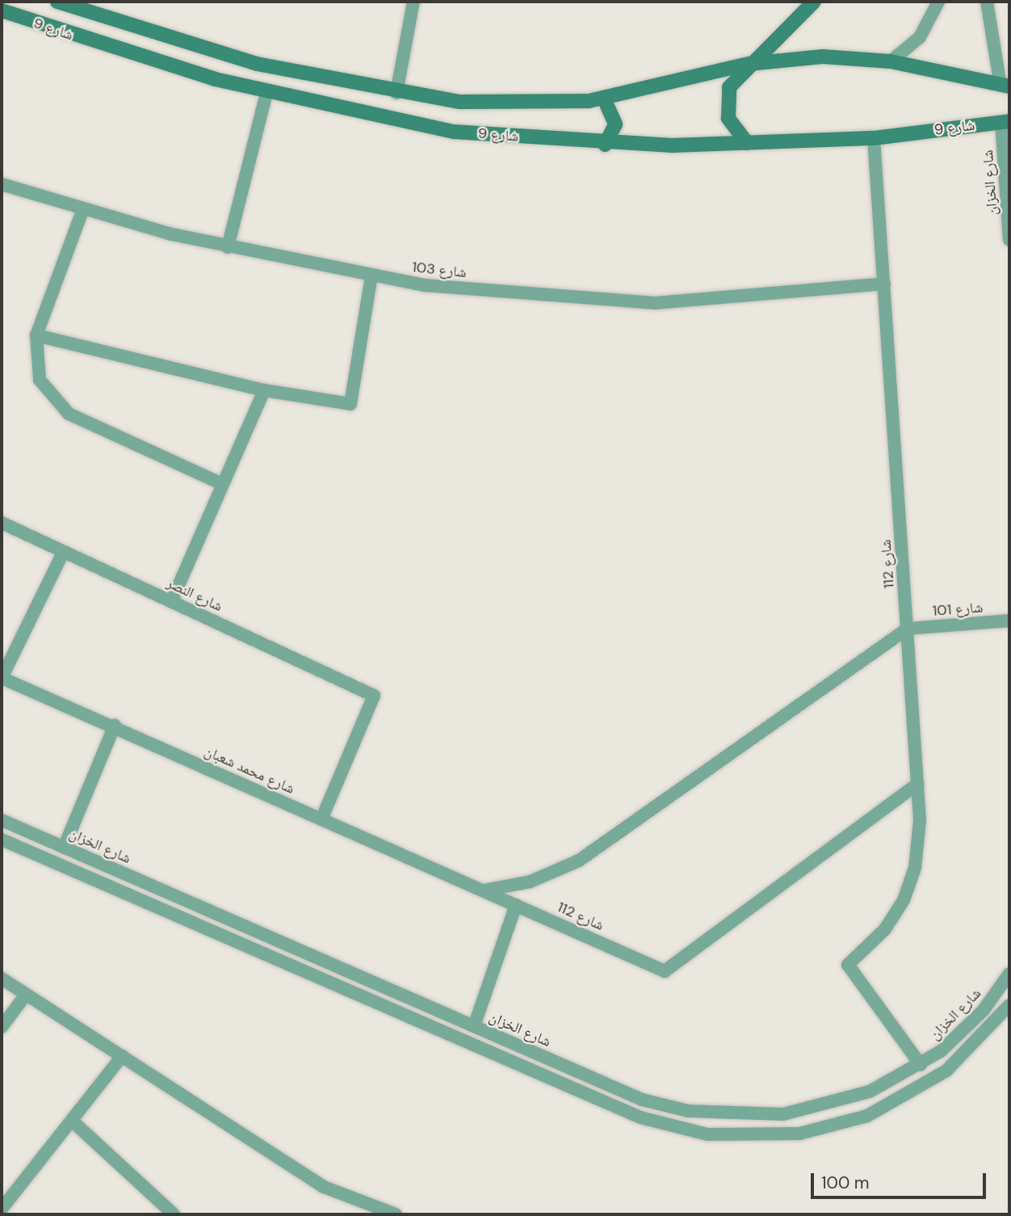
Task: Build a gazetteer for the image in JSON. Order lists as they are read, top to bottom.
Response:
{
  "streets": {
    "main road": ["شارع 9"],
    "street": [
      "شارع الخزان",
      "شارع 103",
      "شارع 112",
      "شارع النصر",
      "شارع 101",
      "شارع محمد شعبان"
    ]
  },
  "crossings": [
    ["شارع 9", "شارع الخزان"],
    ["شارع 9", "شارع 112"],
    ["شارع الخزان", "شارع 112"],
    ["شارع 103", "شارع 112"],
    ["شارع 112", "شارع 101"],
    ["شارع 112", "شارع محمد شعبان"],
    ["شارع النصر", "شارع محمد شعبان"]
  ],
  "scale_bar": "100 m"
}
